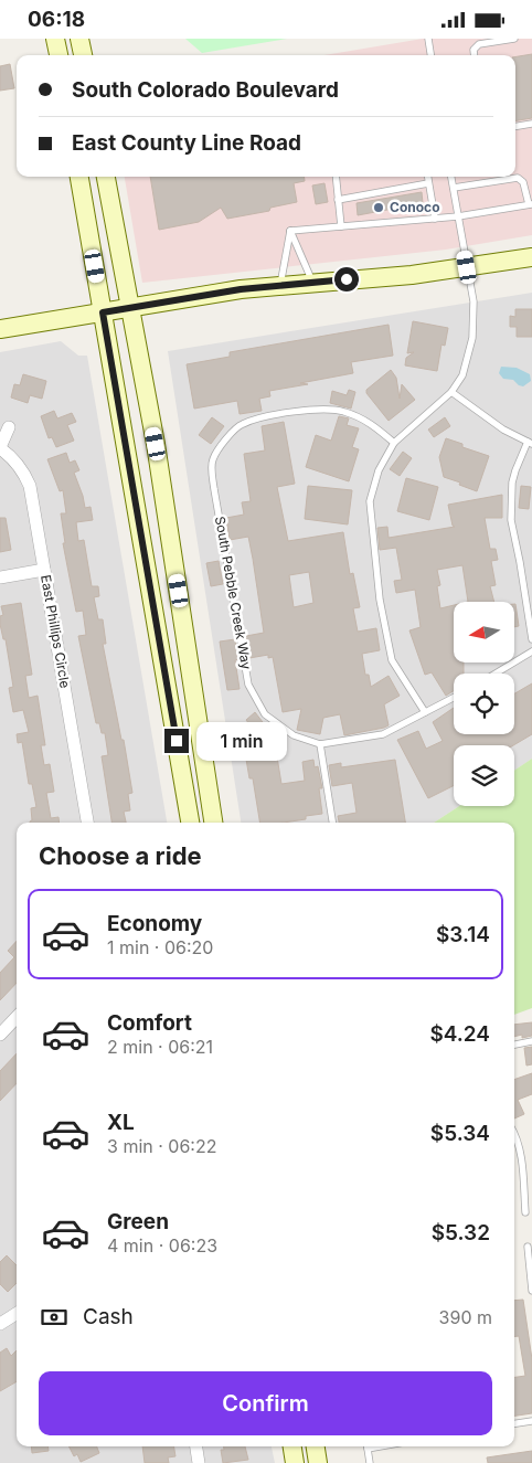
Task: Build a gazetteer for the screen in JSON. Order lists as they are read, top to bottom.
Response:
{
  "streets": {
    "street": ["East Phillips Circle"],
    "lane": ["South Pebble Creek Way"]
  },
  "places": ["Conoco"],
  "north": "left",
  "page": {
    "status": "06:18",
    "banner": ["South Colorado Boulevard", "East County Line Road"],
    "bubble": "1 min",
    "heading": "Choose a ride",
    "list": [
      {
        "name": "Economy",
        "note": "1 min · 06:20",
        "value": "$3.14"
      },
      {
        "name": "Comfort",
        "note": "2 min · 06:21",
        "value": "$4.24"
      },
      {
        "name": "XL",
        "note": "3 min · 06:22",
        "value": "$5.34"
      },
      {
        "name": "Green",
        "note": "4 min · 06:23",
        "value": "$5.32"
      }
    ],
    "pay": ["Cash", "390 m"],
    "buttons": "Confirm"
  }
}
